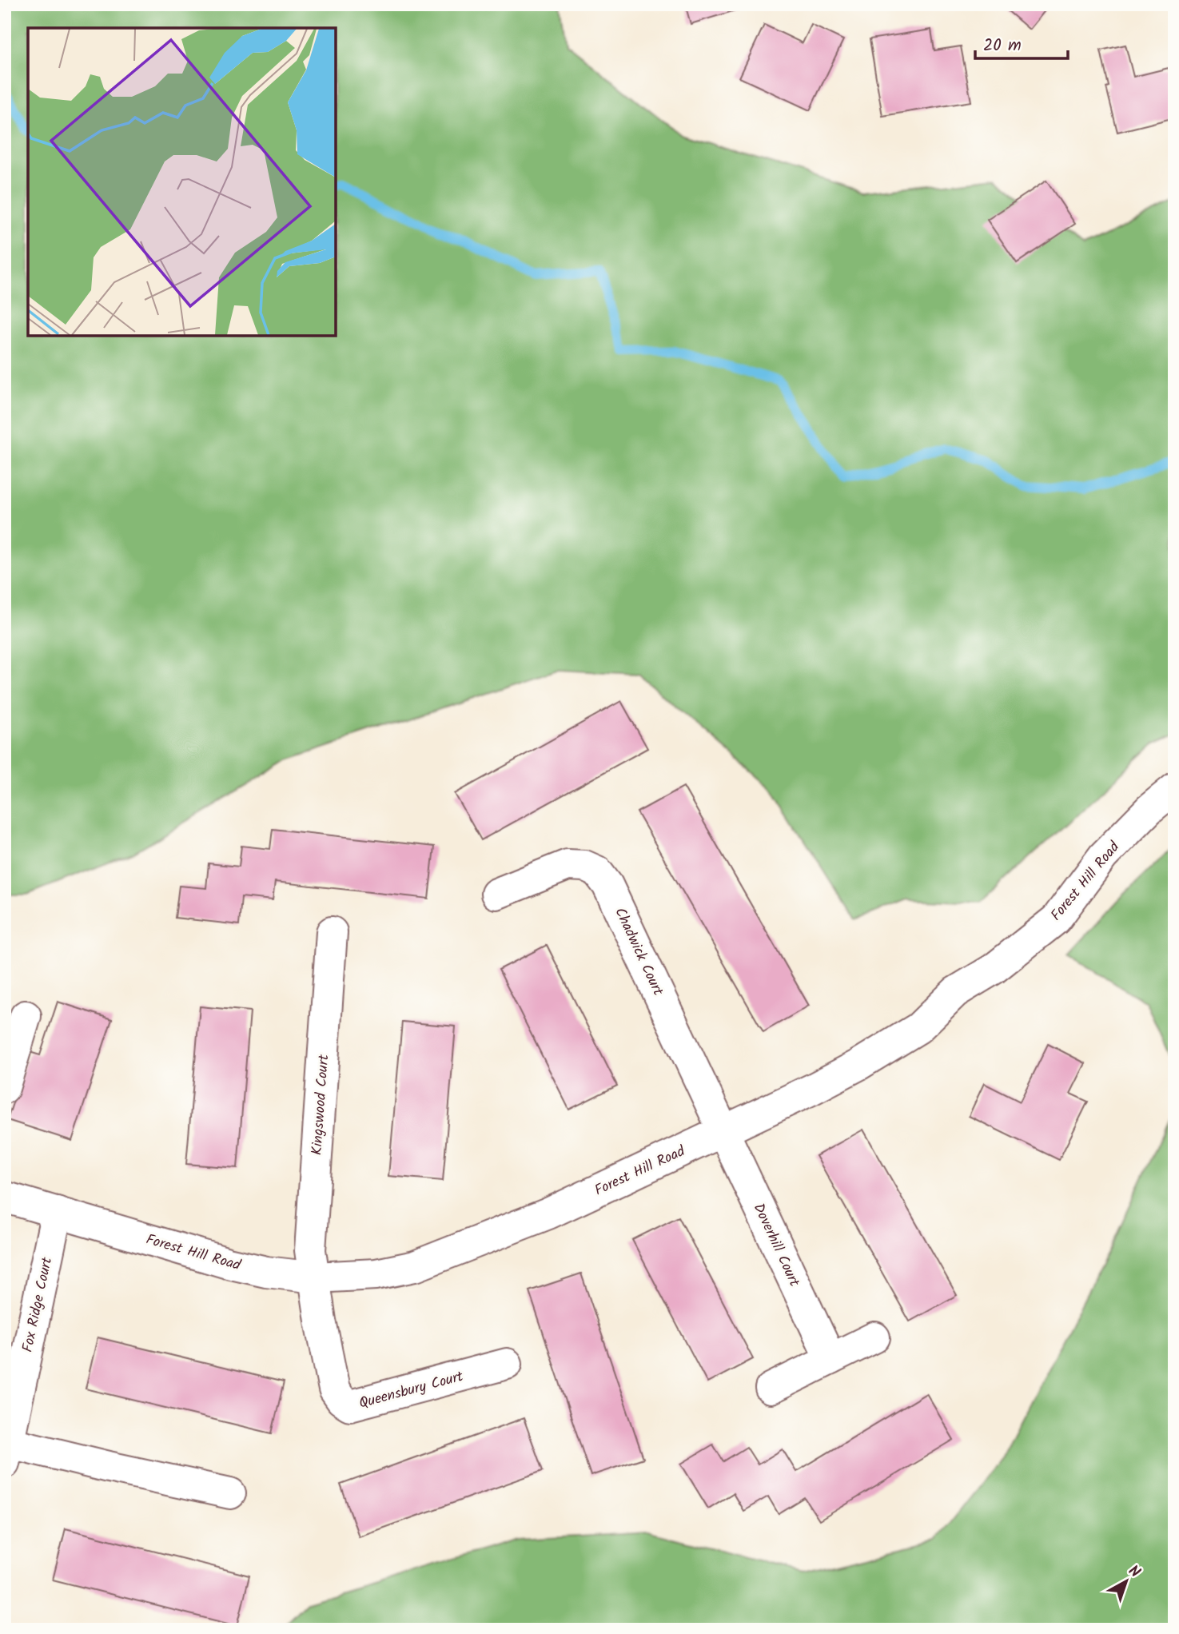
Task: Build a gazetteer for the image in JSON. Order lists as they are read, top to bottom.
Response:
{
  "streets": {
    "street": [
      "Forest Hill Road",
      "Chadwick Court",
      "Kingswood Court",
      "Doverhill Court",
      "Fox Ridge Court",
      "Queensbury Court"
    ]
  },
  "crossings": [
    ["Forest Hill Road", "Chadwick Court"],
    ["Forest Hill Road", "Kingswood Court"],
    ["Forest Hill Road", "Doverhill Court"],
    ["Forest Hill Road", "Fox Ridge Court"],
    ["Forest Hill Road", "Queensbury Court"],
    ["Chadwick Court", "Doverhill Court"],
    ["Kingswood Court", "Queensbury Court"]
  ],
  "scale_bar": "20 m",
  "north": "top right"
}
